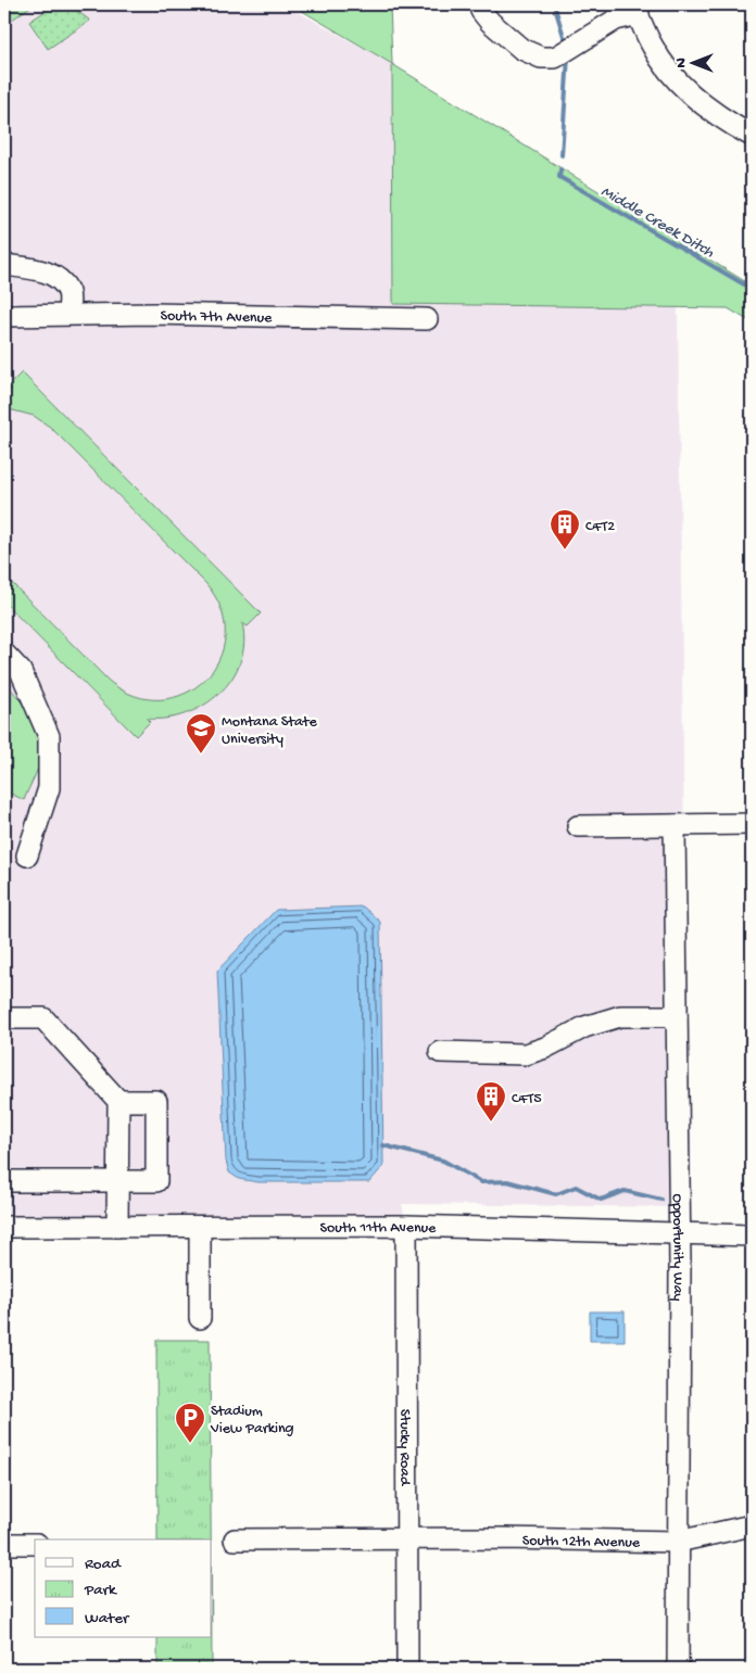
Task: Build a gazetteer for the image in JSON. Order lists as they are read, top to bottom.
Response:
{
  "streets": {
    "street": [
      "South 7th Avenue",
      "South 11th Avenue",
      "Opportunity Way",
      "Stucky Road",
      "South 12th Avenue"
    ]
  },
  "crossings": [
    ["South 11th Avenue", "Opportunity Way"],
    ["South 11th Avenue", "Stucky Road"],
    ["Opportunity Way", "South 12th Avenue"],
    ["Stucky Road", "South 12th Avenue"]
  ],
  "water": ["Middle Creek Ditch"],
  "places": {
    "building": ["CFT2", "CFT5"],
    "school or university": ["Montana State University"],
    "parking": ["Stadium View Parking"]
  },
  "legend": ["Road", "Park", "Water"],
  "north": "left"
}
